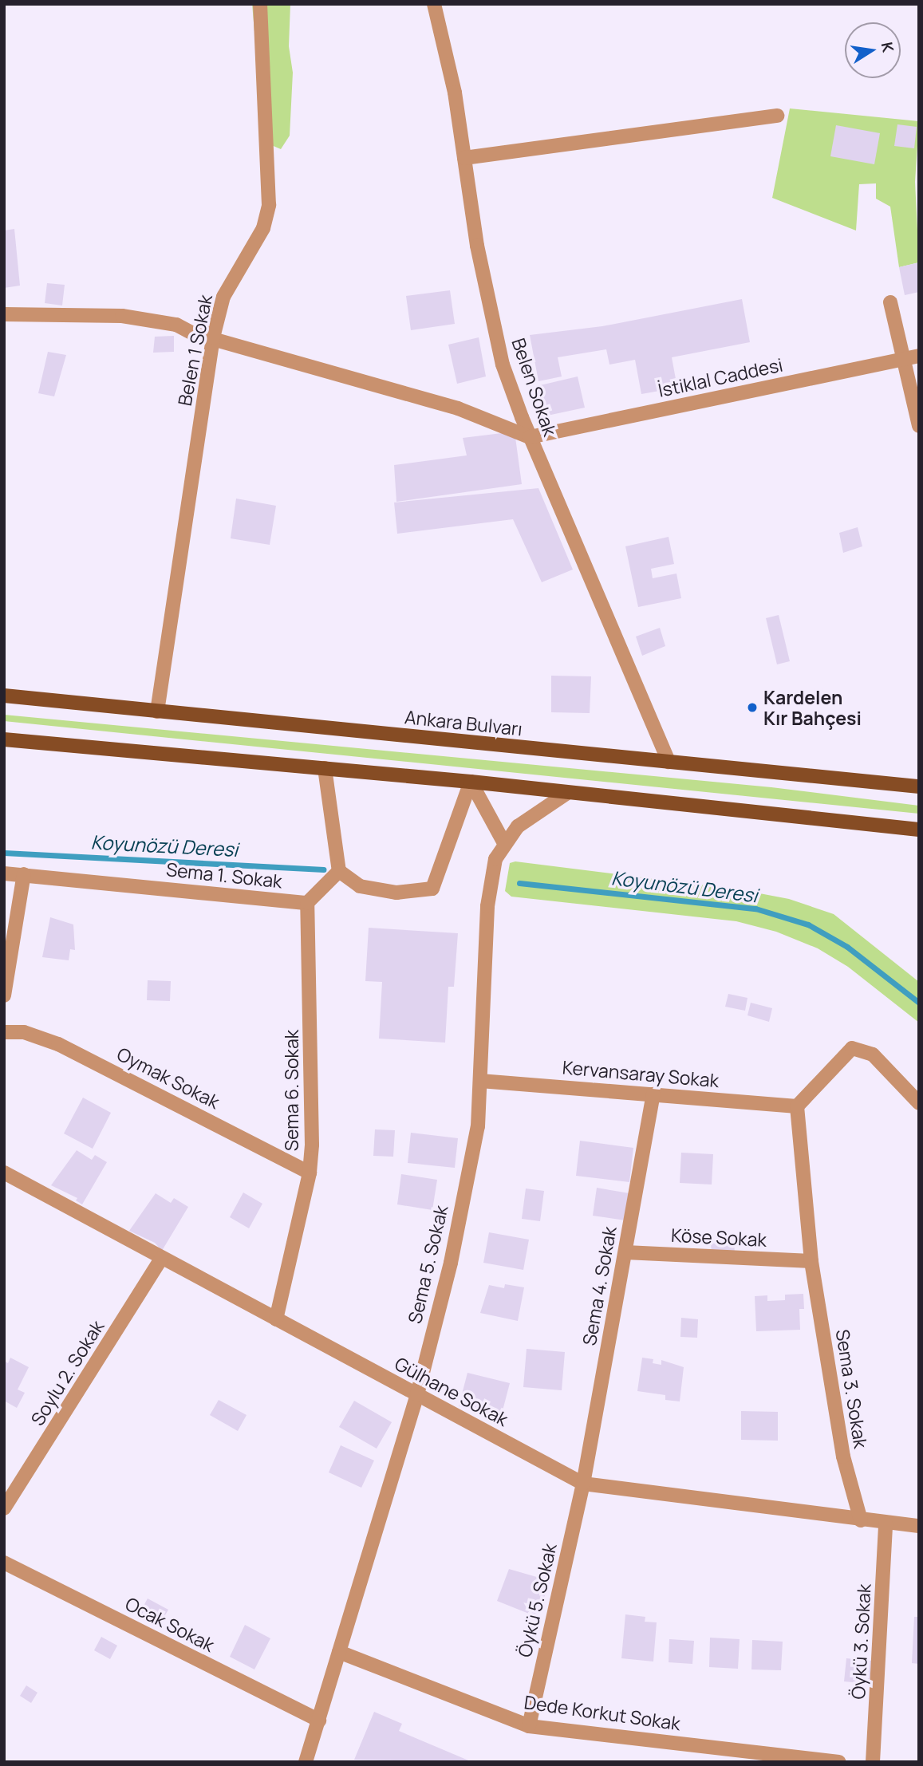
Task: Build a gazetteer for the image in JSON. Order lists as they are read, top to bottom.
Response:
{
  "streets": {
    "main road": ["Ankara Bulvarı"],
    "street": [
      "Belen 1 Sokak",
      "İstiklal Caddesi",
      "Belen Sokak",
      "Sema 1. Sokak",
      "Kervansaray Sokak",
      "Oymak Sokak",
      "Sema 6. Sokak",
      "Köse Sokak",
      "Sema 5. Sokak",
      "Sema 4. Sokak",
      "Soylu 2. Sokak",
      "Sema 3. Sokak",
      "Gülhane Sokak",
      "Öykü 5. Sokak",
      "Ocak Sokak",
      "Öykü 3. Sokak",
      "Dede Korkut Sokak"
    ]
  },
  "crossings": [
    ["Belen 1 Sokak", "Ankara Bulvarı"],
    ["İstiklal Caddesi", "Belen Sokak"],
    ["Belen Sokak", "Ankara Bulvarı"],
    ["Sema 1. Sokak", "Sema 6. Sokak"],
    ["Kervansaray Sokak", "Sema 5. Sokak"],
    ["Kervansaray Sokak", "Sema 4. Sokak"],
    ["Kervansaray Sokak", "Sema 3. Sokak"],
    ["Oymak Sokak", "Sema 6. Sokak"],
    ["Sema 6. Sokak", "Gülhane Sokak"],
    ["Köse Sokak", "Sema 4. Sokak"],
    ["Köse Sokak", "Sema 3. Sokak"],
    ["Sema 5. Sokak", "Gülhane Sokak"],
    ["Sema 5. Sokak", "Ocak Sokak"],
    ["Sema 5. Sokak", "Dede Korkut Sokak"],
    ["Sema 4. Sokak", "Gülhane Sokak"],
    ["Sema 4. Sokak", "Öykü 5. Sokak"],
    ["Soylu 2. Sokak", "Gülhane Sokak"],
    ["Sema 3. Sokak", "Gülhane Sokak"],
    ["Gülhane Sokak", "Öykü 5. Sokak"],
    ["Gülhane Sokak", "Öykü 3. Sokak"],
    ["Öykü 5. Sokak", "Dede Korkut Sokak"]
  ],
  "water": ["Koyunözü Deresi"],
  "places": ["Kardelen Kır Bahçesi"],
  "north": "right"
}
